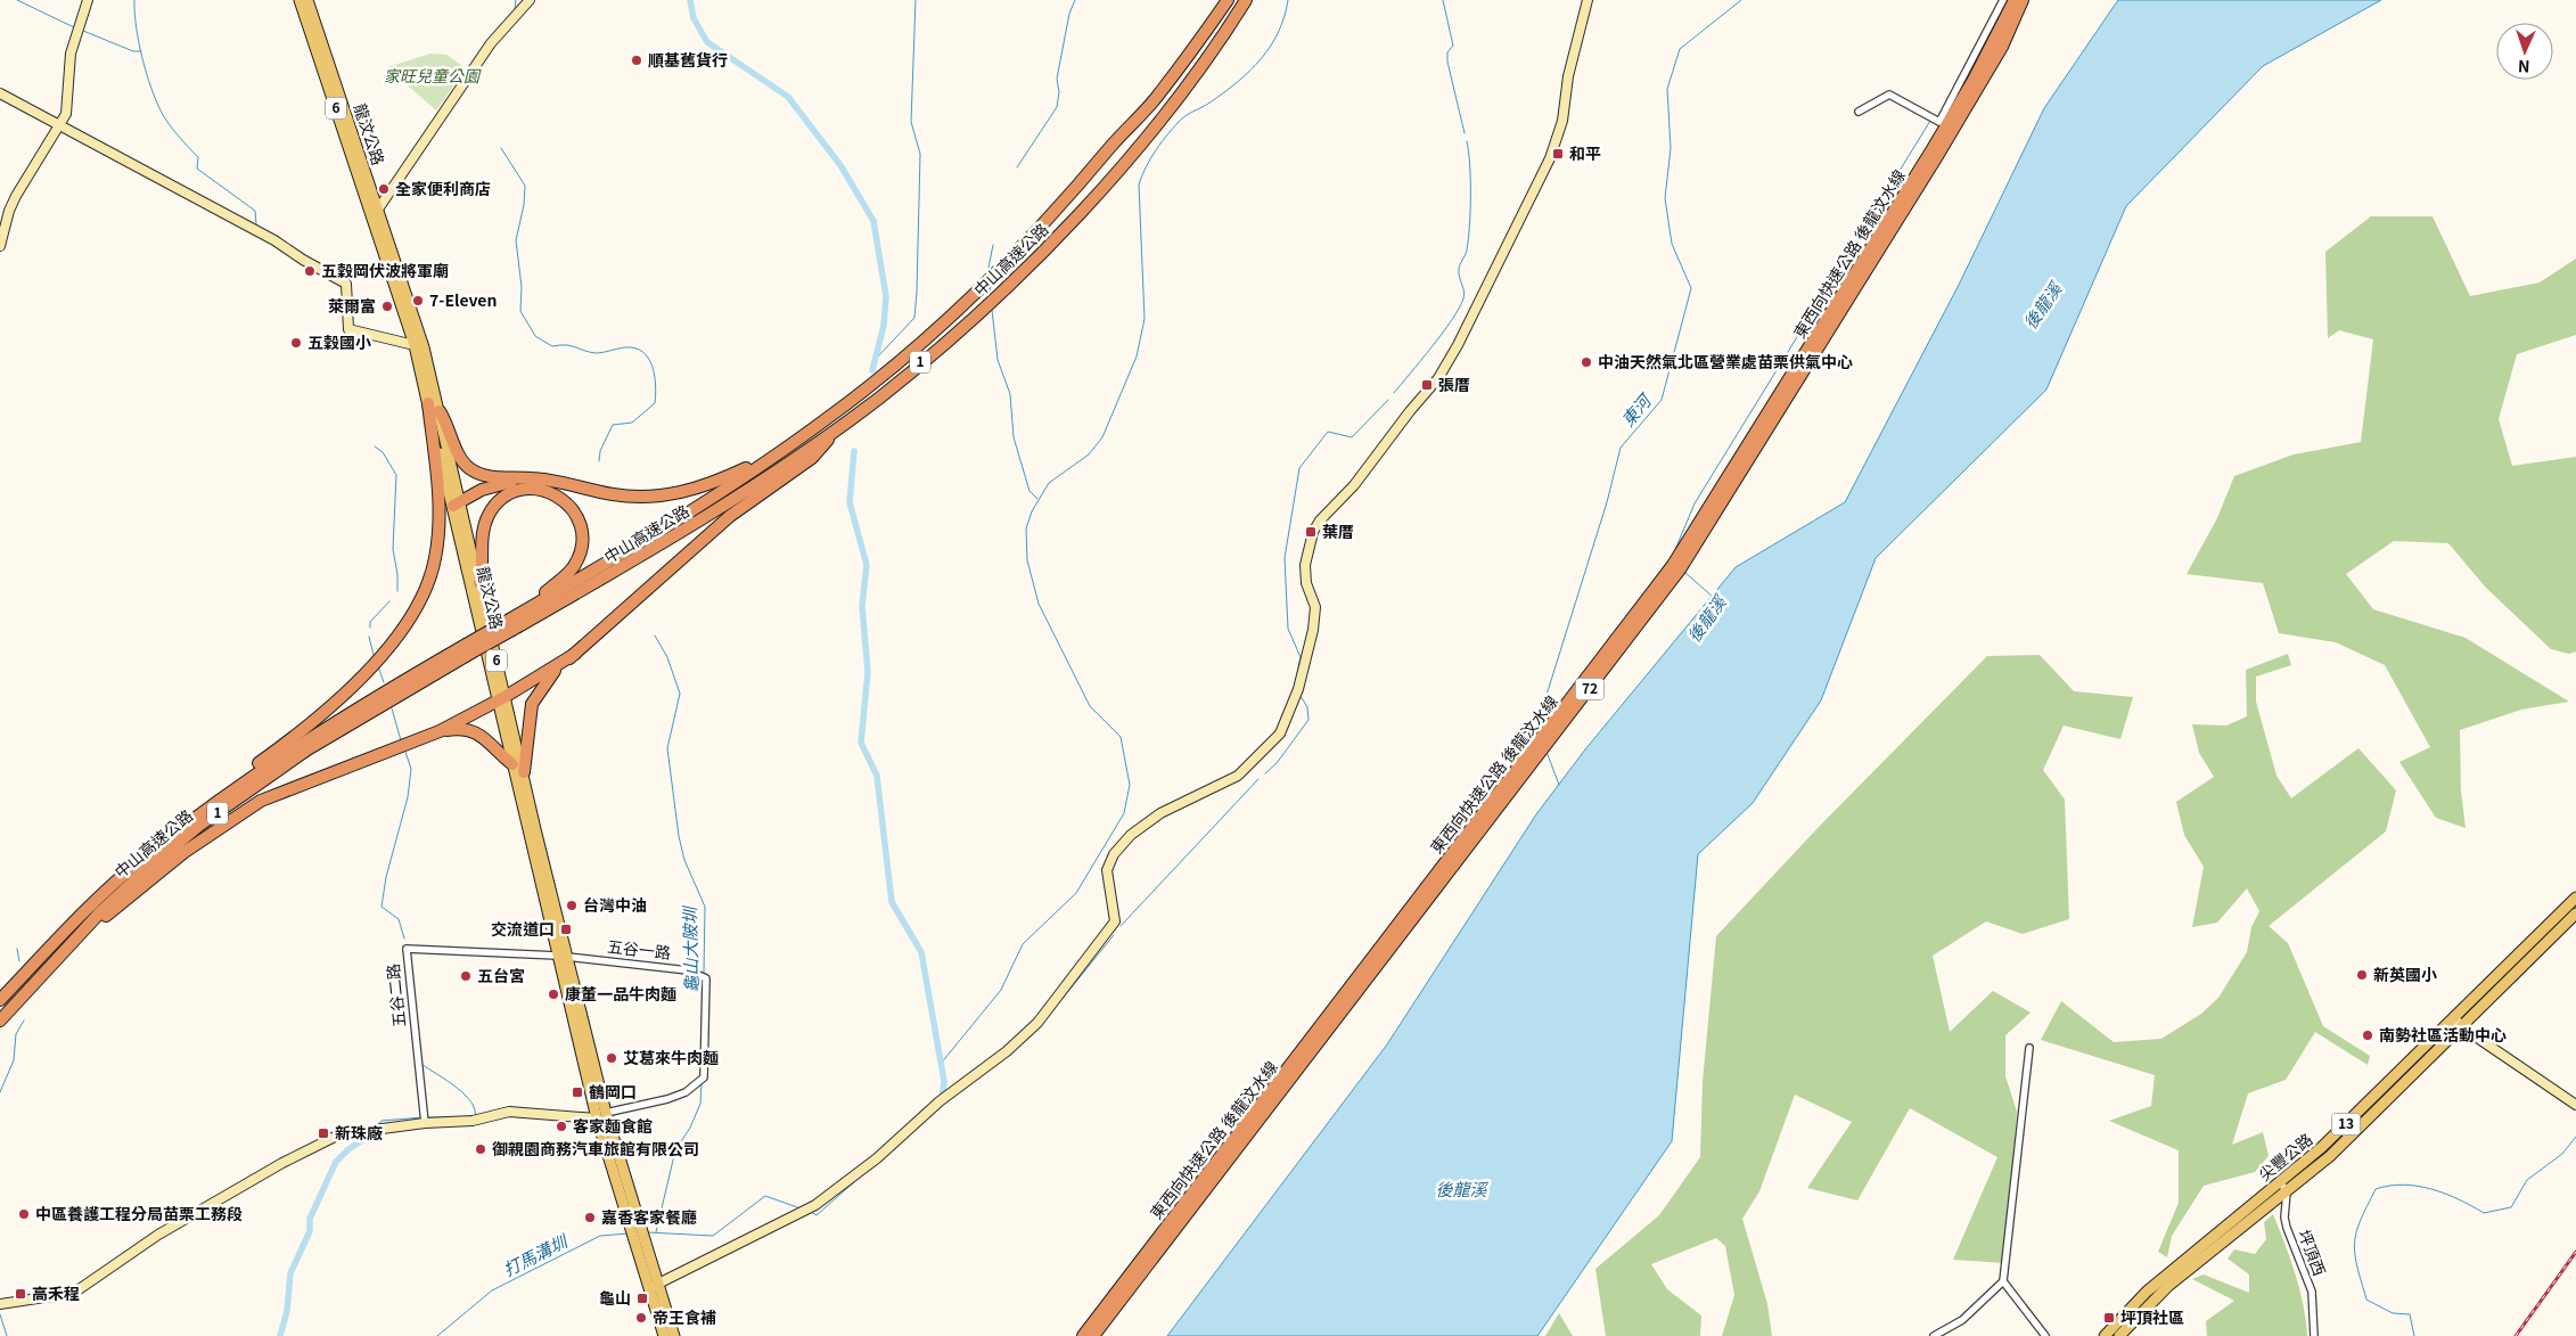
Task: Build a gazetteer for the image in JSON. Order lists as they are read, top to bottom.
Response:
{
  "streets": {
    "highway": [
      "東西向快速公路 後龍汶水線",
      "中山高速公路",
      "1",
      "72"
    ],
    "main road": [
      "6",
      "龍汶公路",
      "13",
      "尖豐公路"
    ],
    "street": ["五谷一路", "五谷二路", "坪頂西"]
  },
  "crossings": [
    ["6", "龍汶公路"],
    ["龍汶公路", "五谷一路"],
    ["龍汶公路", "五谷二路"],
    ["五谷一路", "五谷二路"],
    ["尖豐公路", "坪頂西"]
  ],
  "water": [
    "後龍溪",
    "東河",
    "龜山大陂圳",
    "打馬溝圳"
  ],
  "parks": ["家旺兒童公園"],
  "places": {
    "other": [
      "順基舊貨行",
      "全家便利商店",
      "五穀岡伏波將軍廟",
      "7-Eleven",
      "萊爾富",
      "五穀國小",
      "中油天然氣北區營業處苗栗供氣中心",
      "台灣中油",
      "新英國小",
      "五台宮",
      "康董一品牛肉麵",
      "南勢社區活動中心",
      "艾葛來牛肉麵",
      "客家麵食館",
      "御親園商務汽車旅館有限公司",
      "中區養護工程分局苗栗工務段",
      "嘉香客家餐廳",
      "帝王食補"
    ],
    "transit": [
      "和平",
      "張厝",
      "葉厝",
      "交流道口",
      "鶴岡口",
      "新珠廠",
      "高禾程",
      "龜山",
      "坪頂社區"
    ]
  },
  "north": "bottom"
}
